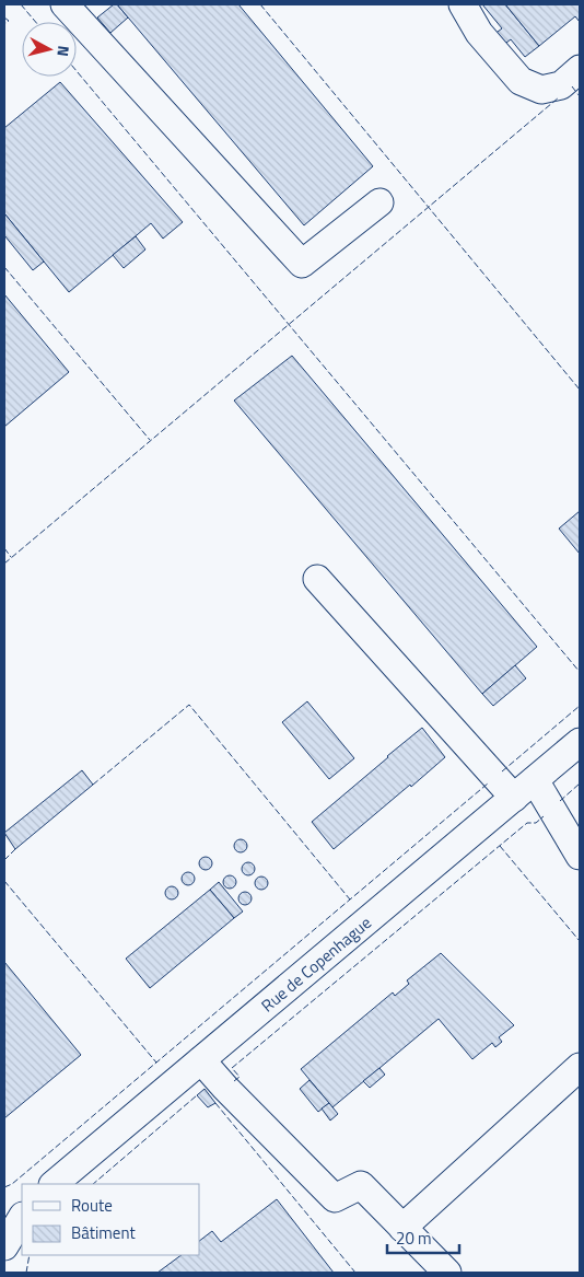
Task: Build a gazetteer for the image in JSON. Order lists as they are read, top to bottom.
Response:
{
  "streets": {
    "street": ["Rue de Copenhague"]
  },
  "legend": ["Route", "Bâtiment"],
  "scale_bar": "20 m",
  "north": "right"
}
